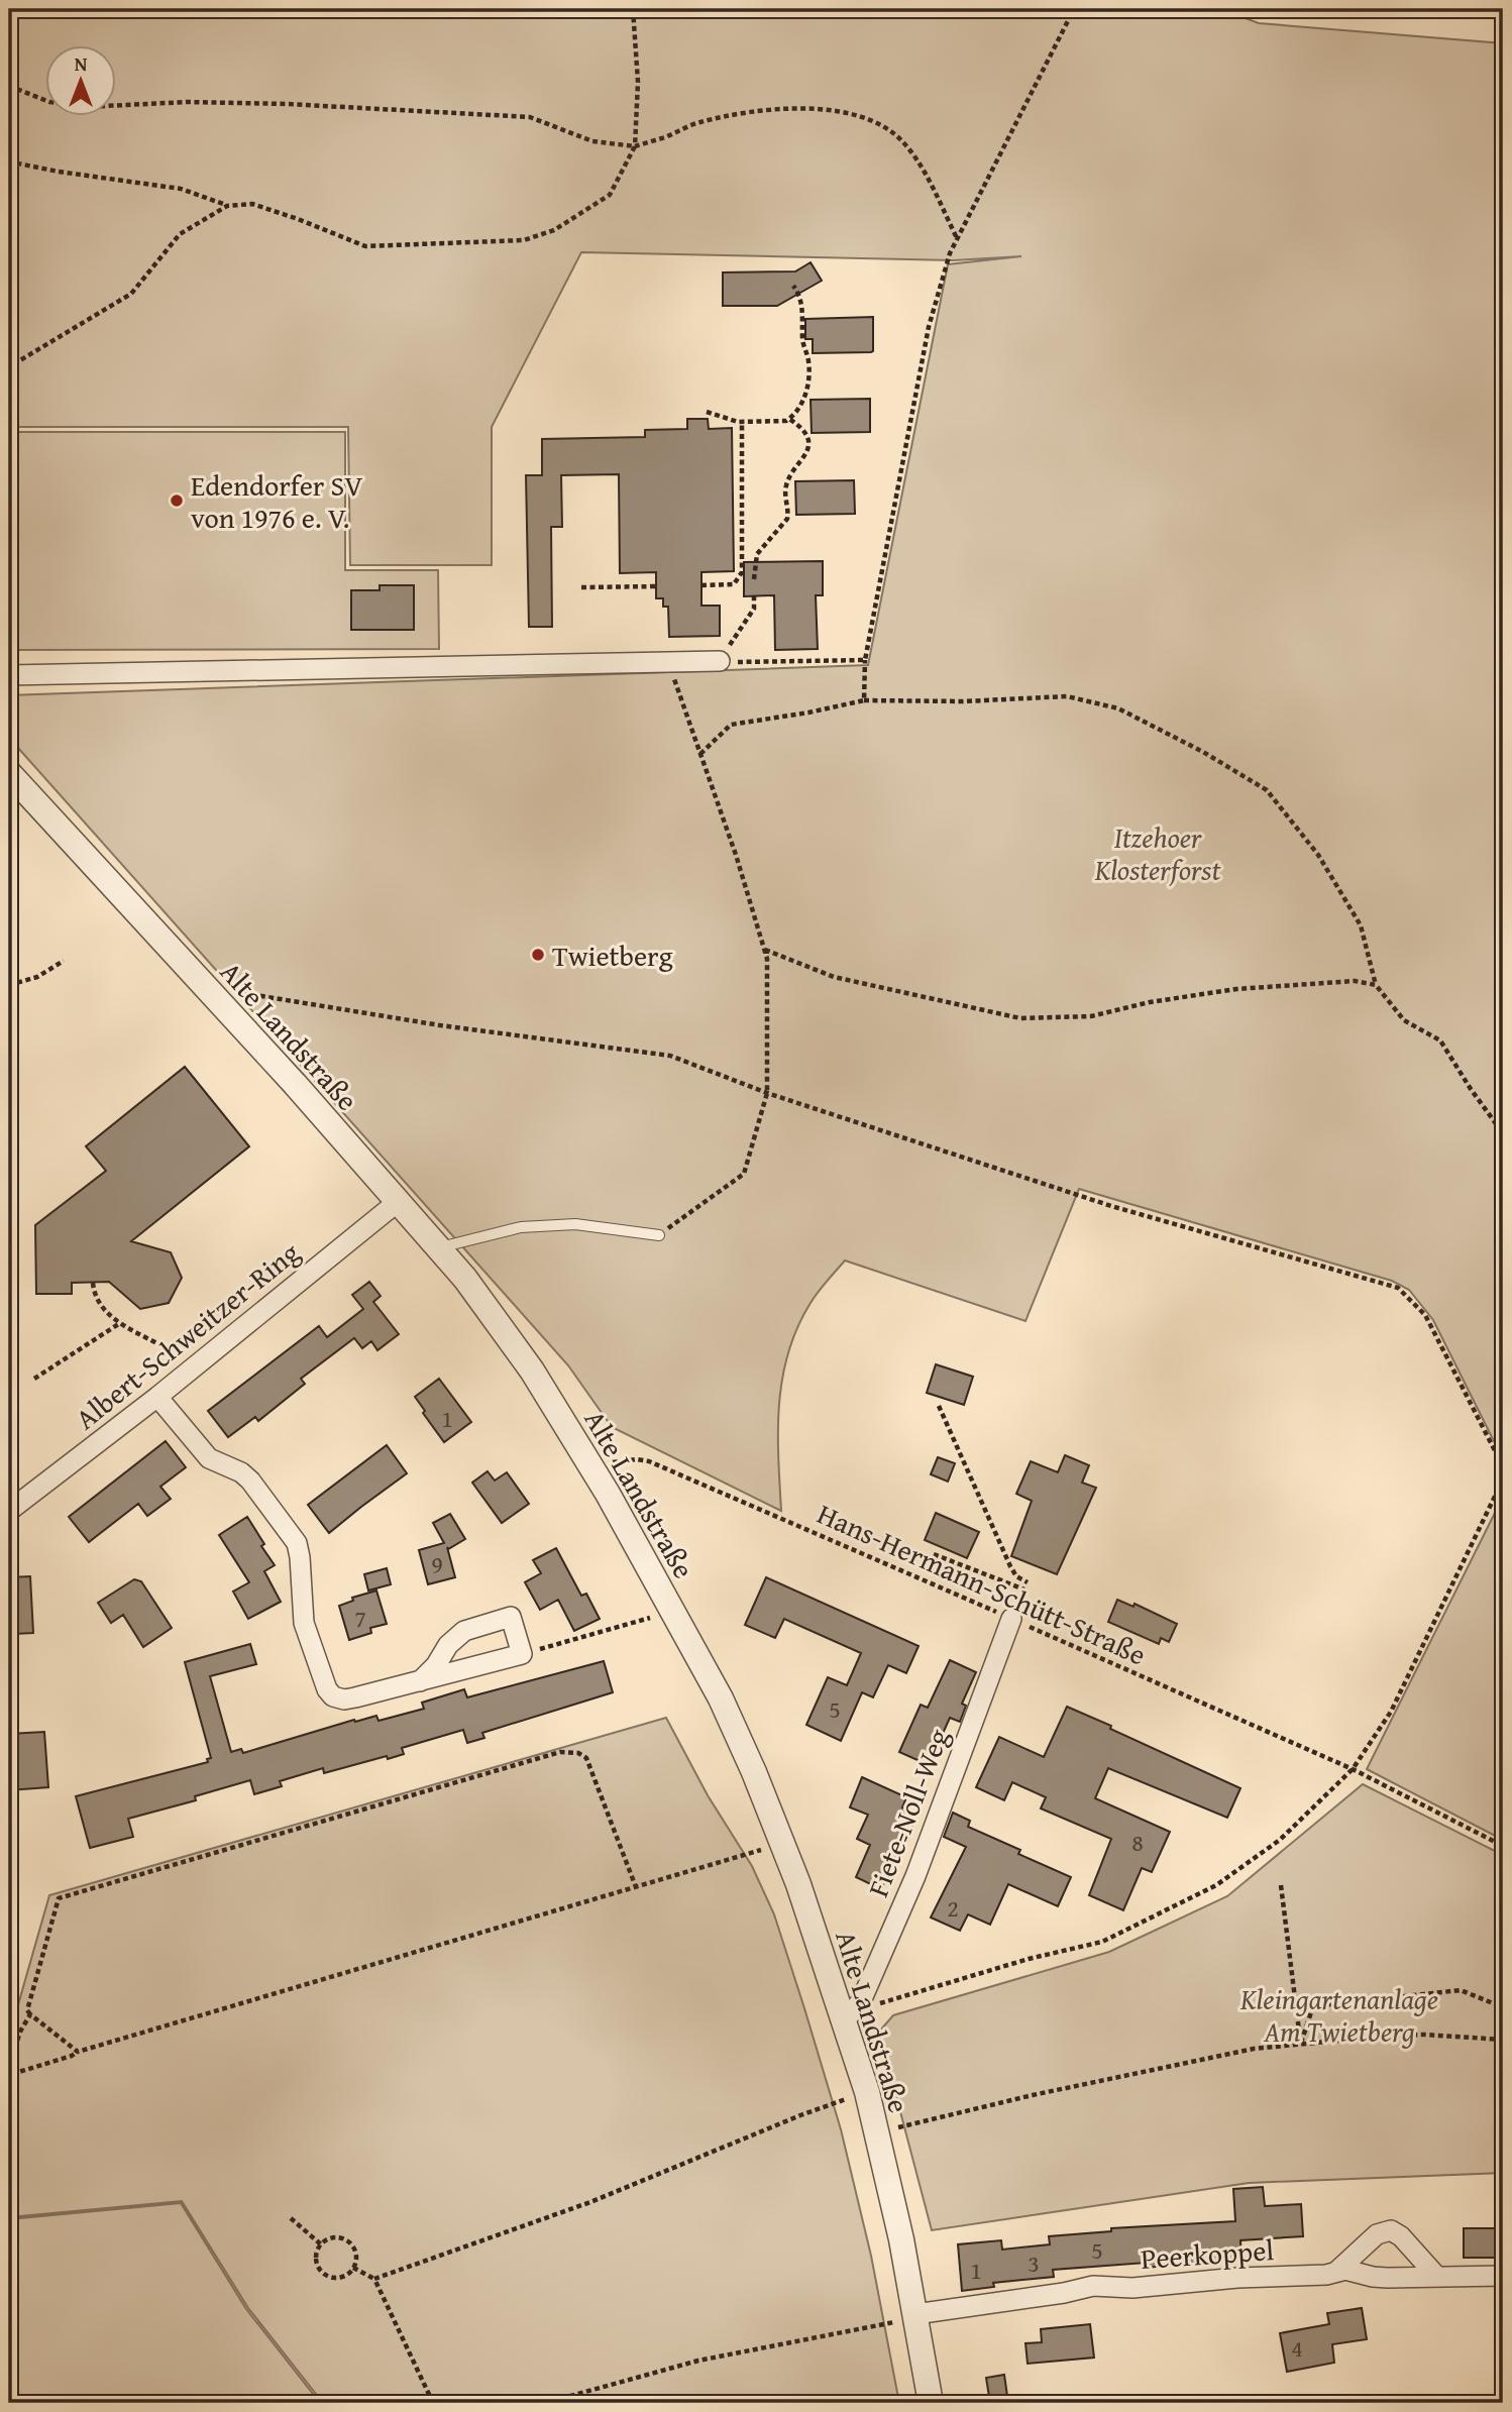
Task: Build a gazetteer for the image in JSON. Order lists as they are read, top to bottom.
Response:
{
  "streets": {
    "street": [
      "Alte Landstraße",
      "Albert-Schweitzer-Ring",
      "Fiete-Noll-Weg",
      "Peerkoppel"
    ],
    "path": ["Hans-Hermann-Schütt-Straße"]
  },
  "crossings": [
    ["Alte Landstraße", "Albert-Schweitzer-Ring"],
    ["Alte Landstraße", "Hans-Hermann-Schütt-Straße"],
    ["Alte Landstraße", "Fiete-Noll-Weg"],
    ["Alte Landstraße", "Peerkoppel"],
    ["Hans-Hermann-Schütt-Straße", "Fiete-Noll-Weg"]
  ],
  "parks": ["Itzehoer Klosterforst", "Kleingartenanlage Am Twietberg"],
  "places": ["Edendorfer SV von 1976 e. V.", "Twietberg"],
  "house_numbers": [
    "1",
    "9",
    "7",
    "5",
    "8",
    "2",
    "5",
    "3",
    "1",
    "4"
  ],
  "north": "top"
}
